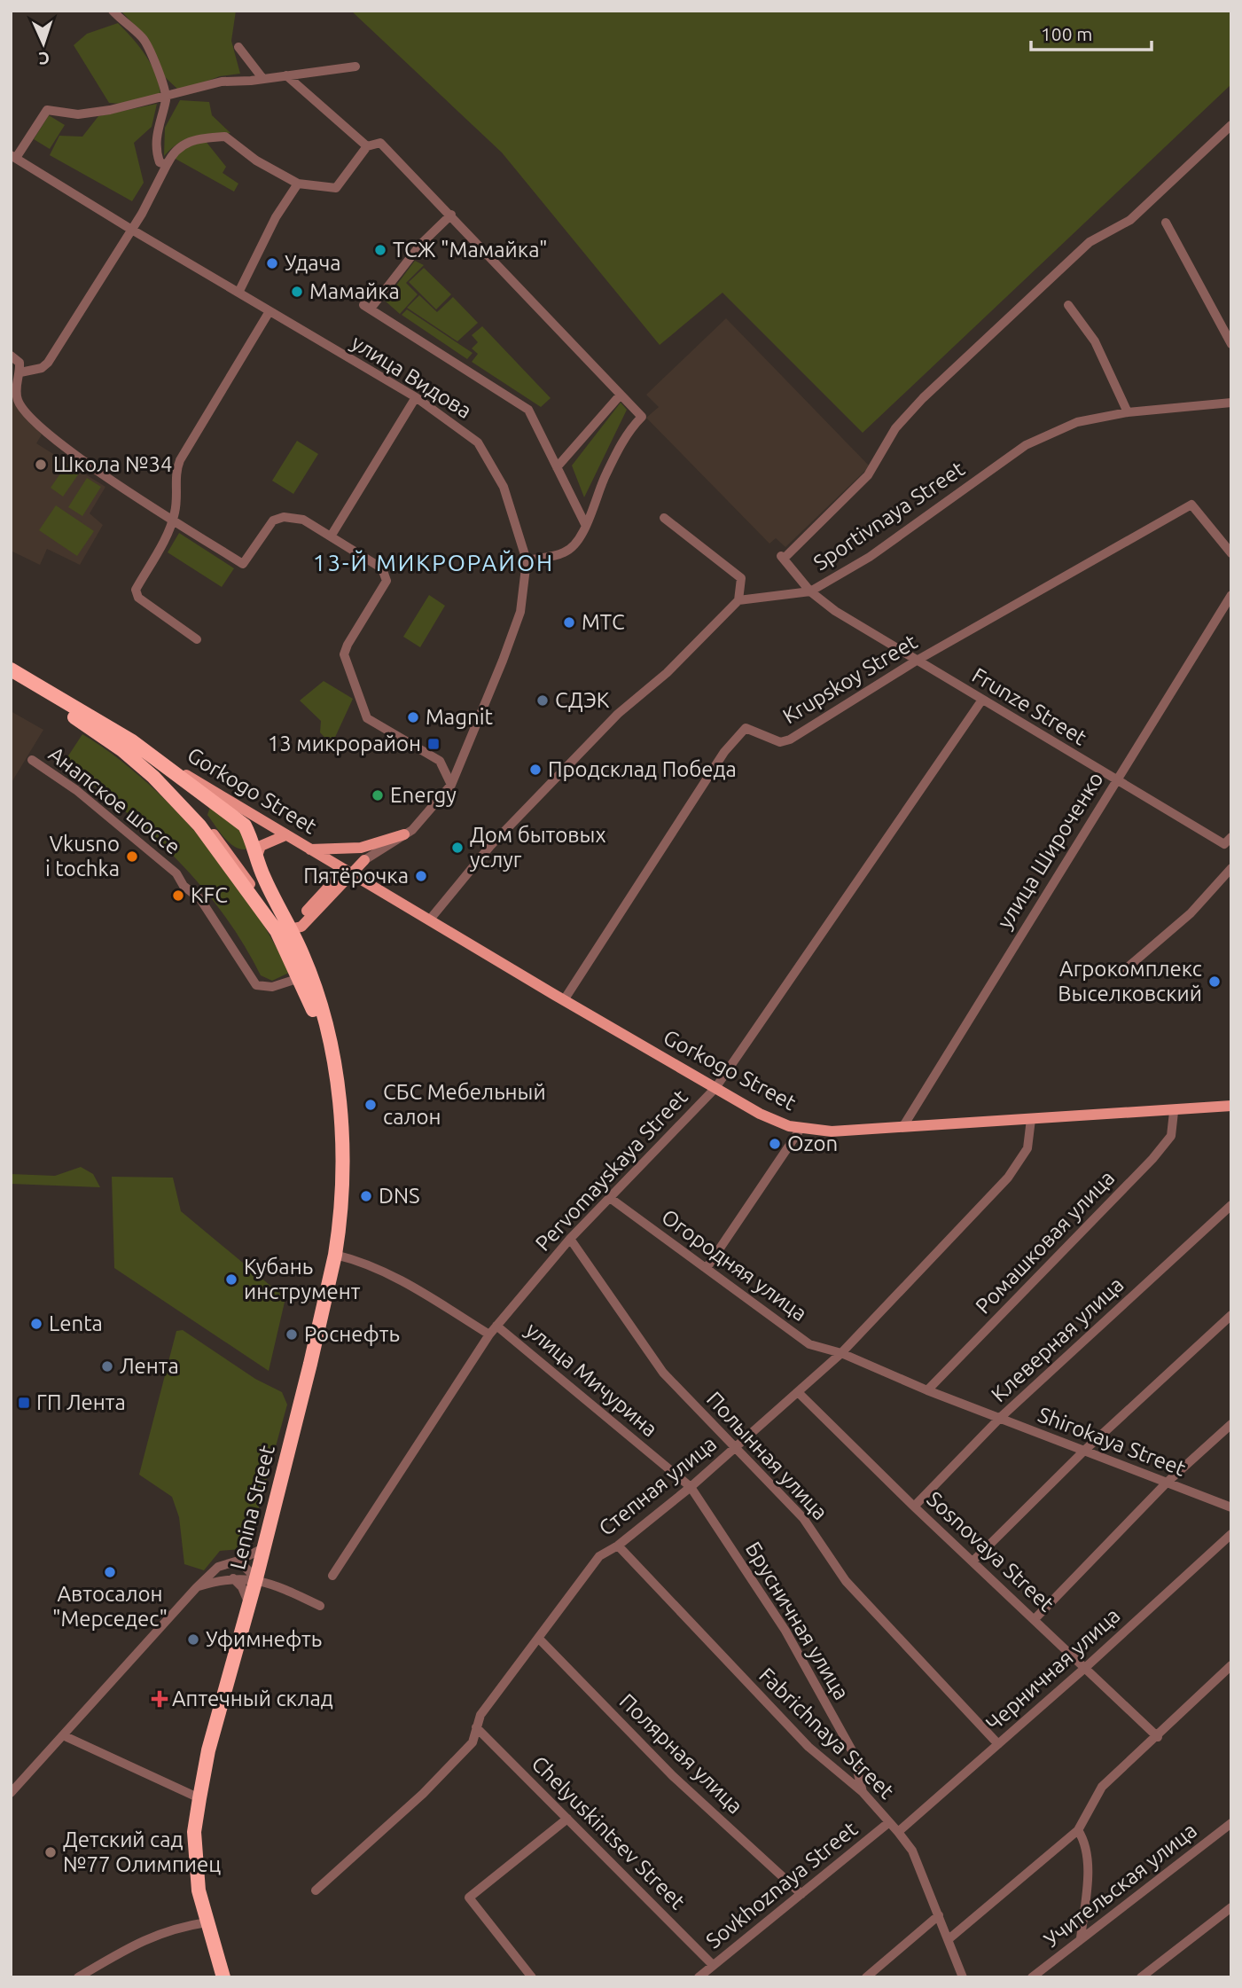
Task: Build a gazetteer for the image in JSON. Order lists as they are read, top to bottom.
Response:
{
  "streets": {
    "highway": ["Lenina Street"],
    "main road": ["улица Видова", "Gorkogo Street"],
    "street": [
      "Sportivnaya Street",
      "Krupskoy Street",
      "Frunze Street",
      "Анапское шоссе",
      "улица Широченко",
      "Pervomayskaya Street",
      "Ромашковая улица",
      "Огородняя улица",
      "Клеверная улица",
      "улица Мичурина",
      "Shirokaya Street",
      "Полынная улица",
      "Степная улица",
      "Sosnovaya Street",
      "Брусничная улица",
      "Черничная улица",
      "Fabrichnaya Street",
      "Полярная улица",
      "Chelyuskintsev Street",
      "Sovkhoznaya Street",
      "Учительская улица"
    ]
  },
  "crossings": [
    ["улица Видова", "Gorkogo Street"],
    ["Sportivnaya Street", "Frunze Street"],
    ["Krupskoy Street", "Frunze Street"],
    ["Krupskoy Street", "Gorkogo Street"],
    ["Frunze Street", "улица Широченко"],
    ["Frunze Street", "Pervomayskaya Street"],
    ["Gorkogo Street", "улица Широченко"],
    ["Gorkogo Street", "Pervomayskaya Street"],
    ["Gorkogo Street", "Ромашковая улица"],
    ["Gorkogo Street", "Степная улица"],
    ["Pervomayskaya Street", "Огородняя улица"],
    ["Pervomayskaya Street", "улица Мичурина"],
    ["Pervomayskaya Street", "Полынная улица"],
    ["Ромашковая улица", "Shirokaya Street"],
    ["Огородняя улица", "Shirokaya Street"],
    ["Огородняя улица", "Степная улица"],
    ["Клеверная улица", "Shirokaya Street"],
    ["Клеверная улица", "Sosnovaya Street"],
    ["улица Мичурина", "Степная улица"],
    ["улица Мичурина", "Lenina Street"],
    ["улица Мичурина", "Брусничная улица"],
    ["Shirokaya Street", "Степная улица"],
    ["Полынная улица", "Степная улица"],
    ["Полынная улица", "Черничная улица"],
    ["Степная улица", "Sosnovaya Street"],
    ["Степная улица", "Брусничная улица"],
    ["Степная улица", "Fabrichnaya Street"],
    ["Степная улица", "Полярная улица"],
    ["Степная улица", "Chelyuskintsev Street"],
    ["Sosnovaya Street", "Черничная улица"],
    ["Брусничная улица", "Fabrichnaya Street"],
    ["Черничная улица", "Fabrichnaya Street"],
    ["Fabrichnaya Street", "Sovkhoznaya Street"],
    ["Полярная улица", "Sovkhoznaya Street"],
    ["Chelyuskintsev Street", "Sovkhoznaya Street"]
  ],
  "districts": ["13-Й МИКРОРАЙОН"],
  "places": {
    "other": [
      "ТСЖ \"Мамайка\"",
      "Удача",
      "Мамайка",
      "Школа №34",
      "МТС",
      "СДЭК",
      "Magnit",
      "Продсклад Победа",
      "Energy",
      "Дом бытовых услуг",
      "Vkusno i tochka",
      "Пятёрочка",
      "KFC",
      "Агрокомплекс Выселковский",
      "СБС Мебельный салон",
      "Ozon",
      "DNS",
      "Кубань инструмент",
      "Lenta",
      "Роснефть",
      "Лента",
      "Автосалон \"Мерседес\"",
      "Уфимнефть",
      "Детский сад №77 Олимпиец"
    ],
    "transit": ["13 микрорайон", "ГП Лента"],
    "health": ["Аптечный склад"]
  },
  "scale_bar": "100 m",
  "north": "bottom"
}
